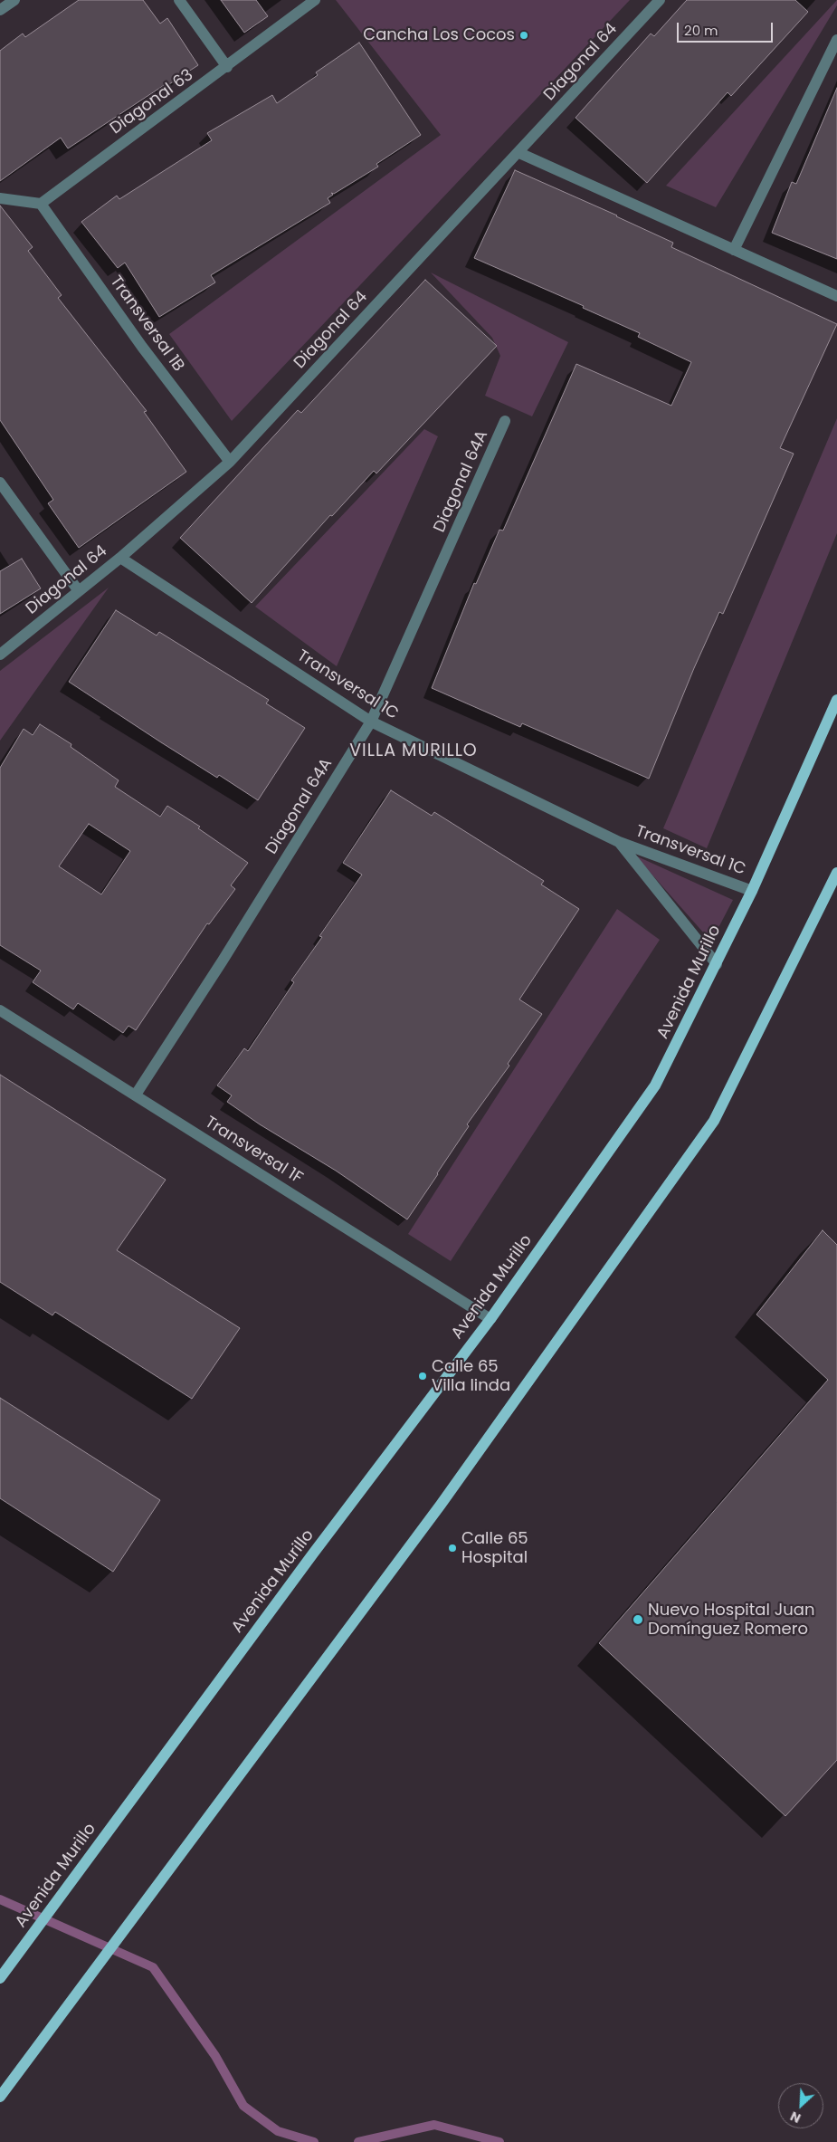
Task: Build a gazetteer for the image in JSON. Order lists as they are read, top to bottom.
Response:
{
  "streets": {
    "main road": ["Avenida Murillo"],
    "street": [
      "Diagonal 64",
      "Diagonal 63",
      "Transversal 1B",
      "Diagonal 64A",
      "Transversal 1C",
      "Transversal 1F"
    ]
  },
  "crossings": [
    ["Diagonal 64", "Transversal 1B"],
    ["Diagonal 64", "Transversal 1C"],
    ["Diagonal 63", "Transversal 1B"],
    ["Diagonal 64A", "Transversal 1C"],
    ["Diagonal 64A", "Transversal 1F"],
    ["Transversal 1C", "Avenida Murillo"],
    ["Avenida Murillo", "Transversal 1F"]
  ],
  "districts": ["VILLA MURILLO"],
  "places": [
    "Cancha Los Cocos",
    "Calle 65 Villa linda",
    "Calle 65 Hospital",
    "Nuevo Hospital Juan Domínguez Romero"
  ],
  "scale_bar": "20 m",
  "north": "bottom left"
}
